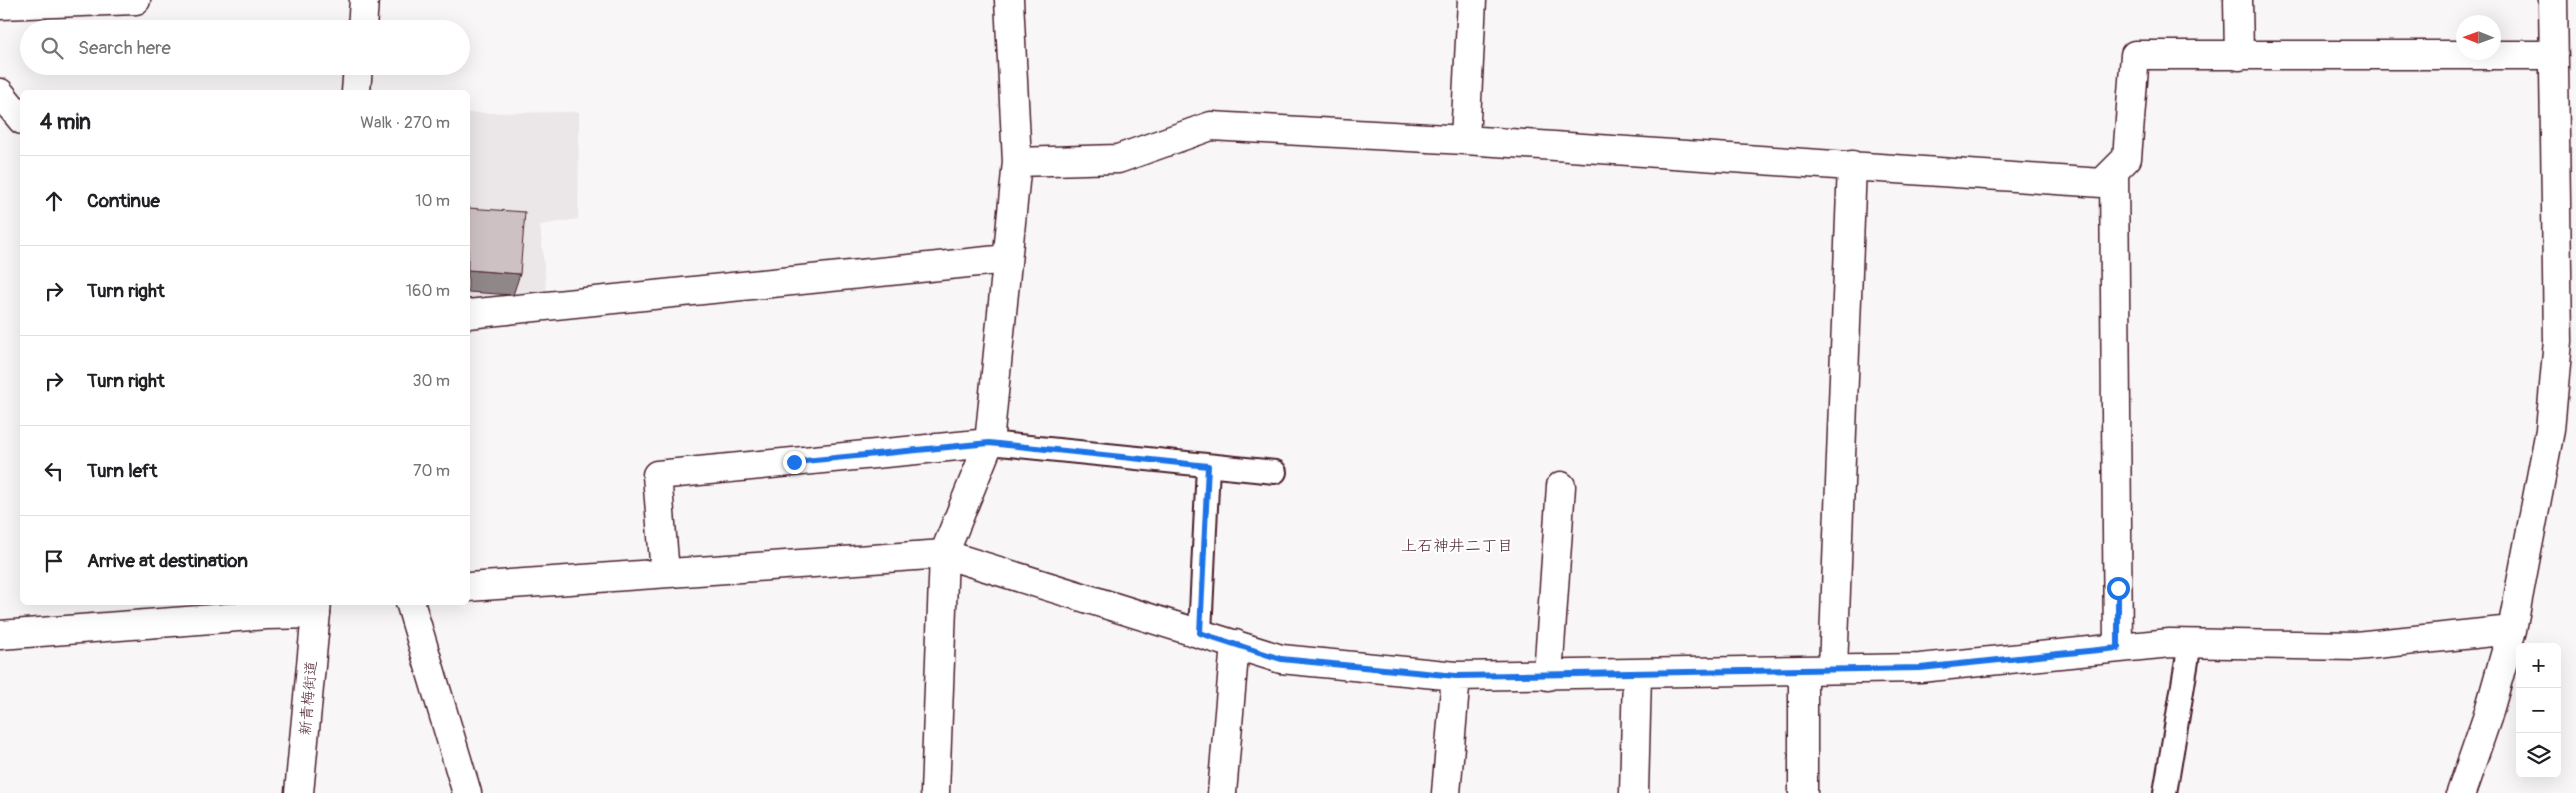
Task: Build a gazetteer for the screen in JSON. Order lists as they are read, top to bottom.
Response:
{
  "streets": {
    "street": ["新青梅街道"]
  },
  "districts": ["上石神井二丁目"],
  "north": "left",
  "page": {
    "search": "Search here",
    "heading": ["4 min", "Walk · 270 m"],
    "list": [
      ["Continue", "10 m"],
      ["Turn right", "160 m"],
      ["Turn right", "30 m"],
      ["Turn left", "70 m"],
      "Arrive at destination"
    ],
    "map_buttons": ["+", "−"]
  }
}
